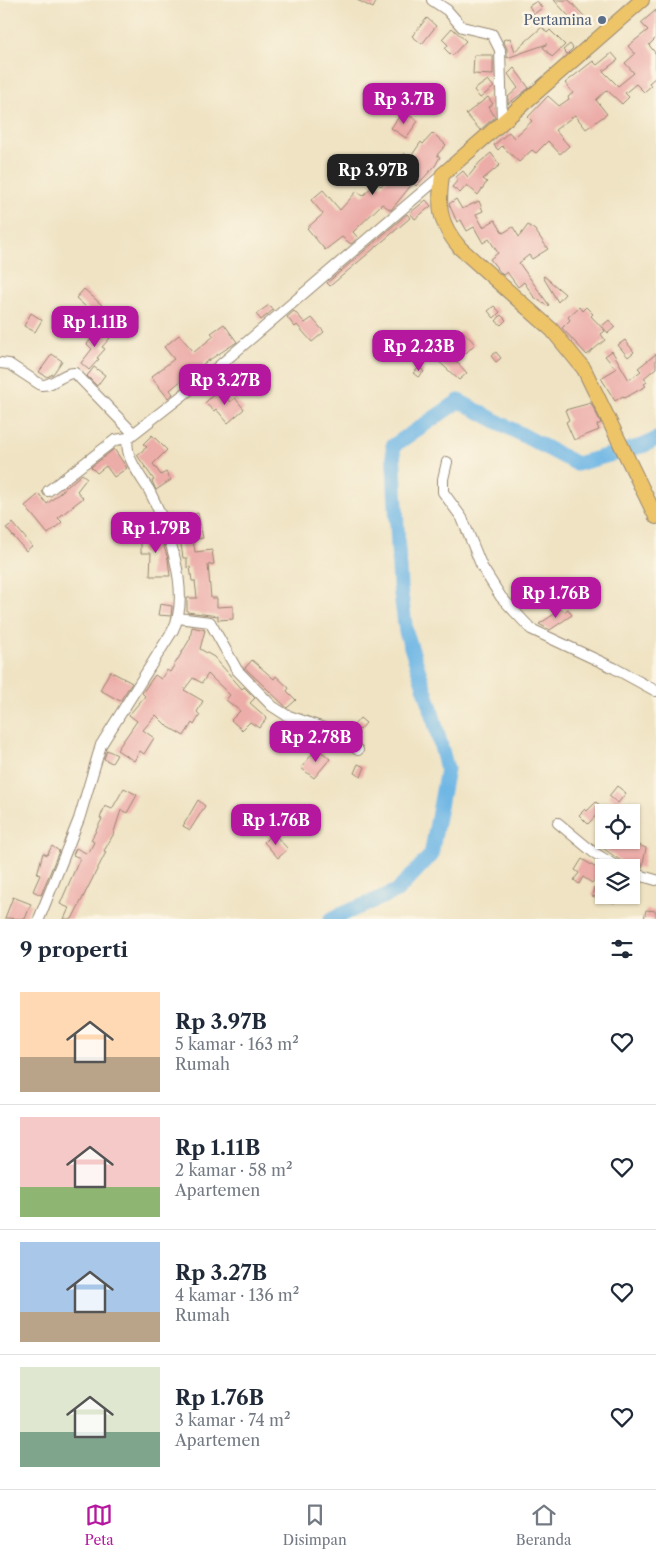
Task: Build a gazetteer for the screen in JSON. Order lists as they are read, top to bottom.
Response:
{
  "places": ["Pertamina"],
  "page": {
    "price": [
      "Rp 3.7B",
      "Rp 3.97B",
      "Rp 1.11B",
      "Rp 2.23B",
      "Rp 3.27B",
      "Rp 1.79B",
      "Rp 1.76B",
      "Rp 2.78B",
      "Rp 1.76B"
    ],
    "heading": "9 properti",
    "list": [
      {
        "name": "Rp 3.97B",
        "note": "5 kamar · 163 m² · Rumah"
      },
      {
        "name": "Rp 1.11B",
        "note": "2 kamar · 58 m² · Apartemen"
      },
      {
        "name": "Rp 3.27B",
        "note": "4 kamar · 136 m² · Rumah"
      },
      {
        "name": "Rp 1.76B",
        "note": "3 kamar · 74 m² · Apartemen"
      }
    ],
    "tabs": ["Peta", "Disimpan", "Beranda"]
  }
}
